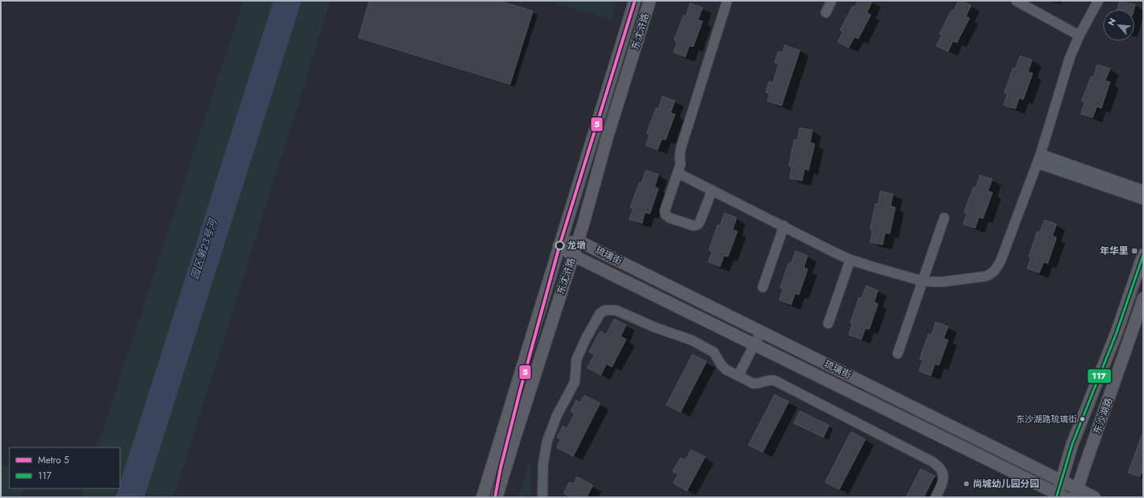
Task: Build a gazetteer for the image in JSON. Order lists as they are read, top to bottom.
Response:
{
  "streets": {
    "main road": ["东沈浒路", "琉璃街", "东沙湖路"]
  },
  "crossings": [
    ["东沈浒路", "琉璃街"],
    ["琉璃街", "东沙湖路"]
  ],
  "water": ["园区第23号河"],
  "places": {
    "other": ["龙墩", "东沙湖路琉璃街", "尚城幼儿园分园"],
    "transit": ["年华里"]
  },
  "lines": ["metro line 5", "transit line 117"],
  "legend": ["Metro 5", "117"],
  "north": "top left"
}
